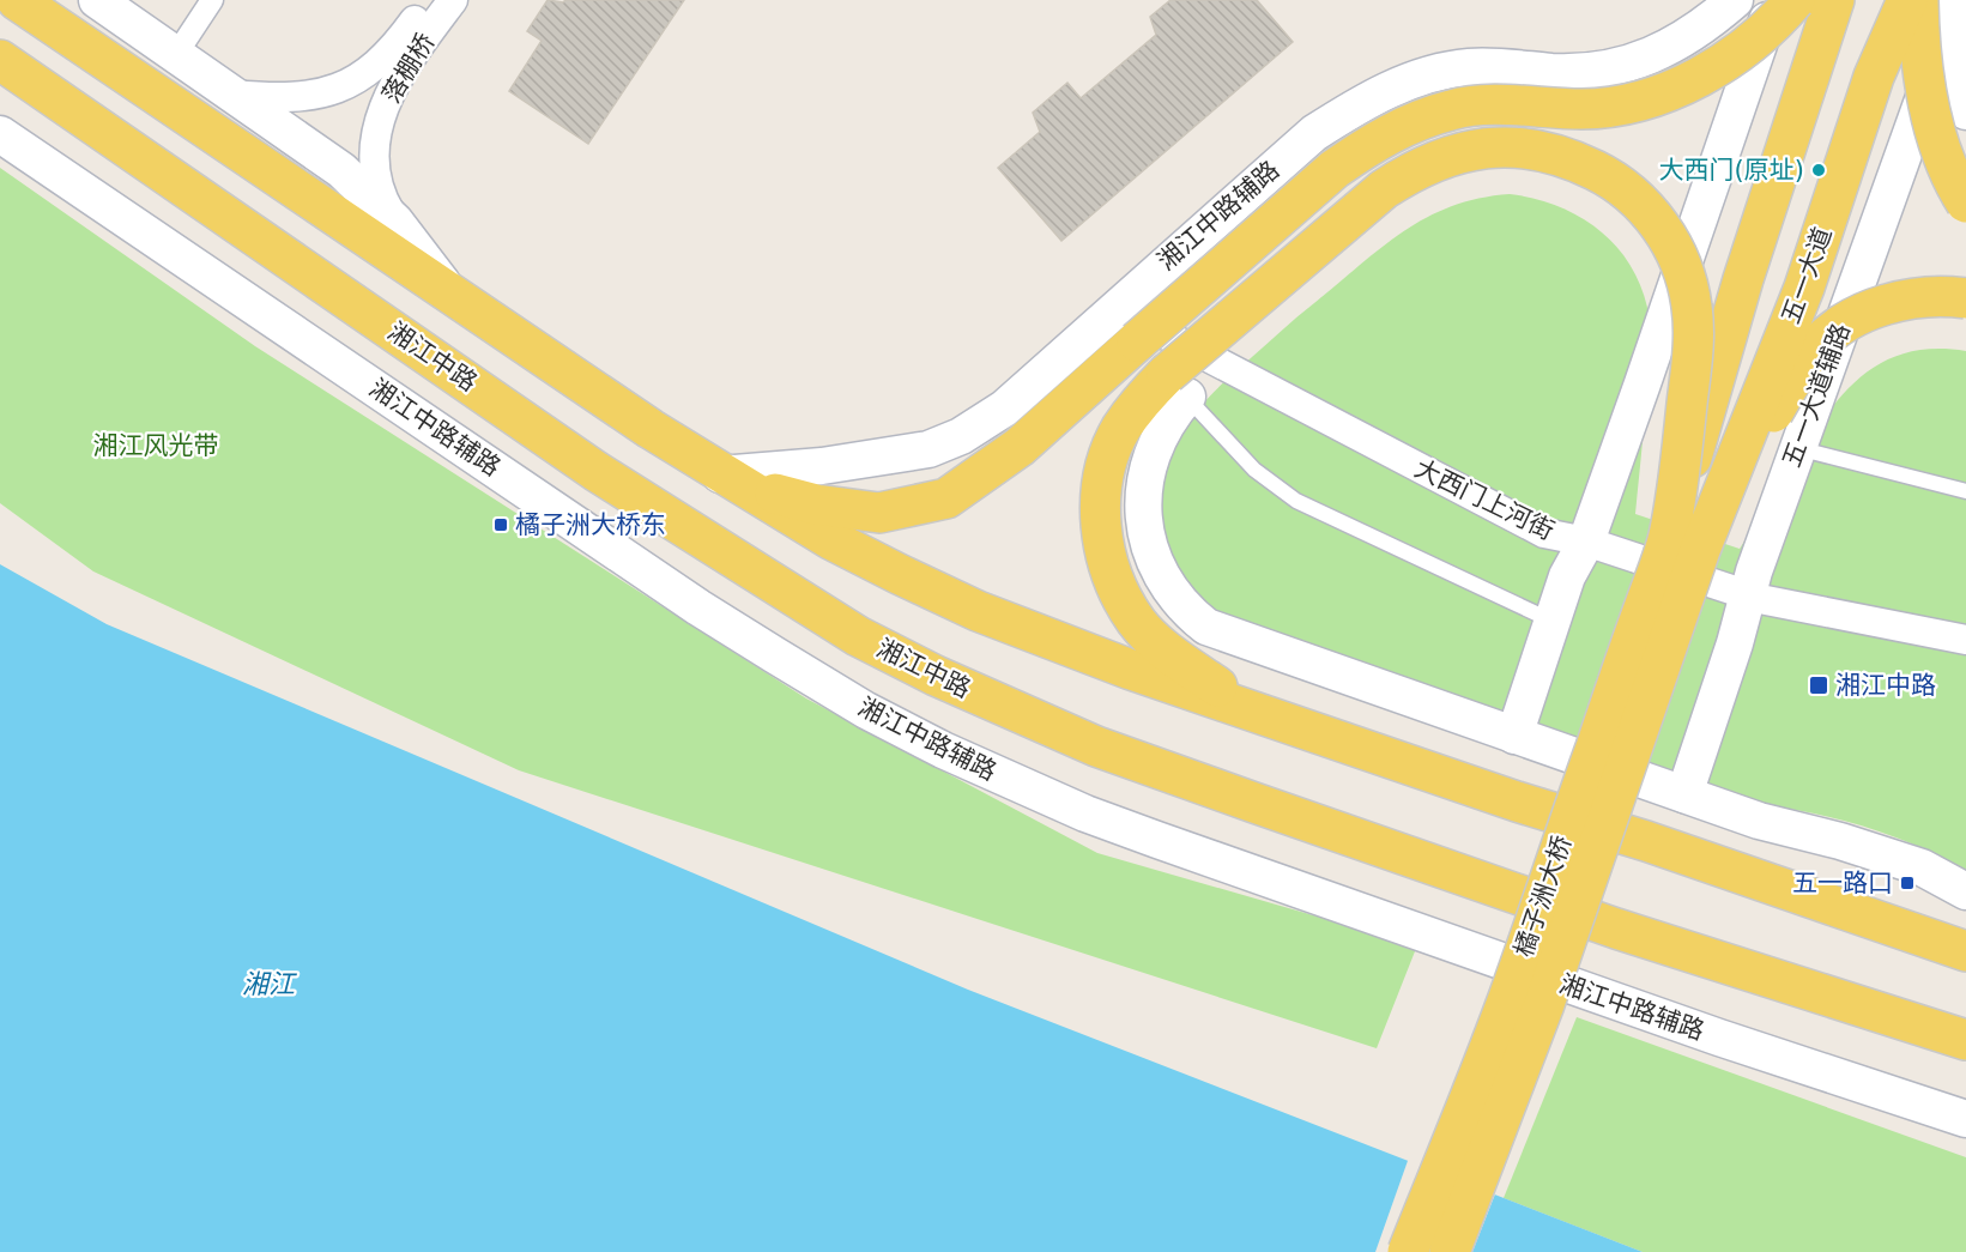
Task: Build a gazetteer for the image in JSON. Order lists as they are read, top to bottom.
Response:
{
  "streets": {
    "main road": ["五一大道", "湘江中路", "橘子洲大桥"],
    "street": [
      "落棚桥",
      "湘江中路辅路",
      "五一大道辅路",
      "大西门上河街"
    ]
  },
  "crossings": [
    ["湘江中路辅路", "大西门上河街"],
    ["五一大道", "橘子洲大桥"],
    ["五一大道辅路", "大西门上河街"]
  ],
  "water": ["湘江"],
  "parks": ["湘江风光带"],
  "places": {
    "other": ["大西门(原址)"],
    "transit": ["橘子洲大桥东", "湘江中路", "五一路口"]
  }
}
